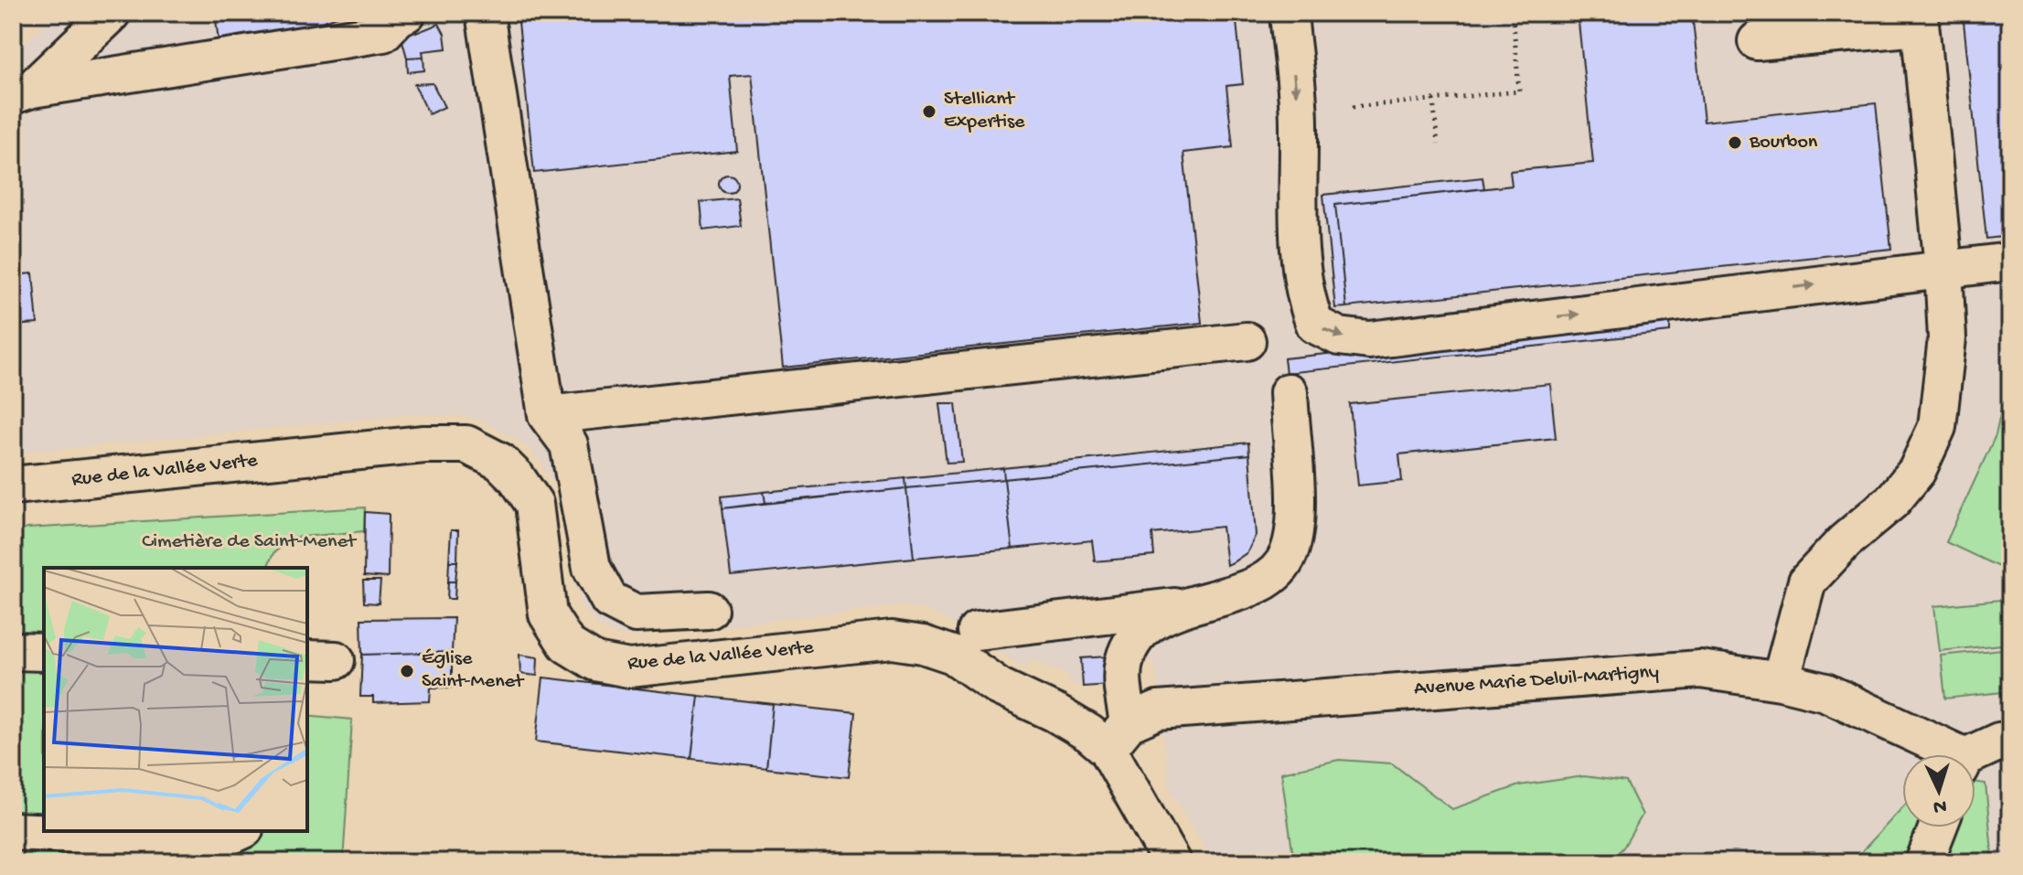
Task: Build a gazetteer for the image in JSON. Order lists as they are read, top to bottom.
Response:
{
  "streets": {
    "street": ["Rue de la Vallée Verte", "Avenue Marie Deluil-Martigny"]
  },
  "crossings": [
    ["Rue de la Vallée Verte", "Avenue Marie Deluil-Martigny"]
  ],
  "parks": ["Cimetière de Saint-Menet"],
  "places": ["Stelliant Expertise", "Bourbon", "Église Saint-Menet"],
  "north": "bottom"
}
